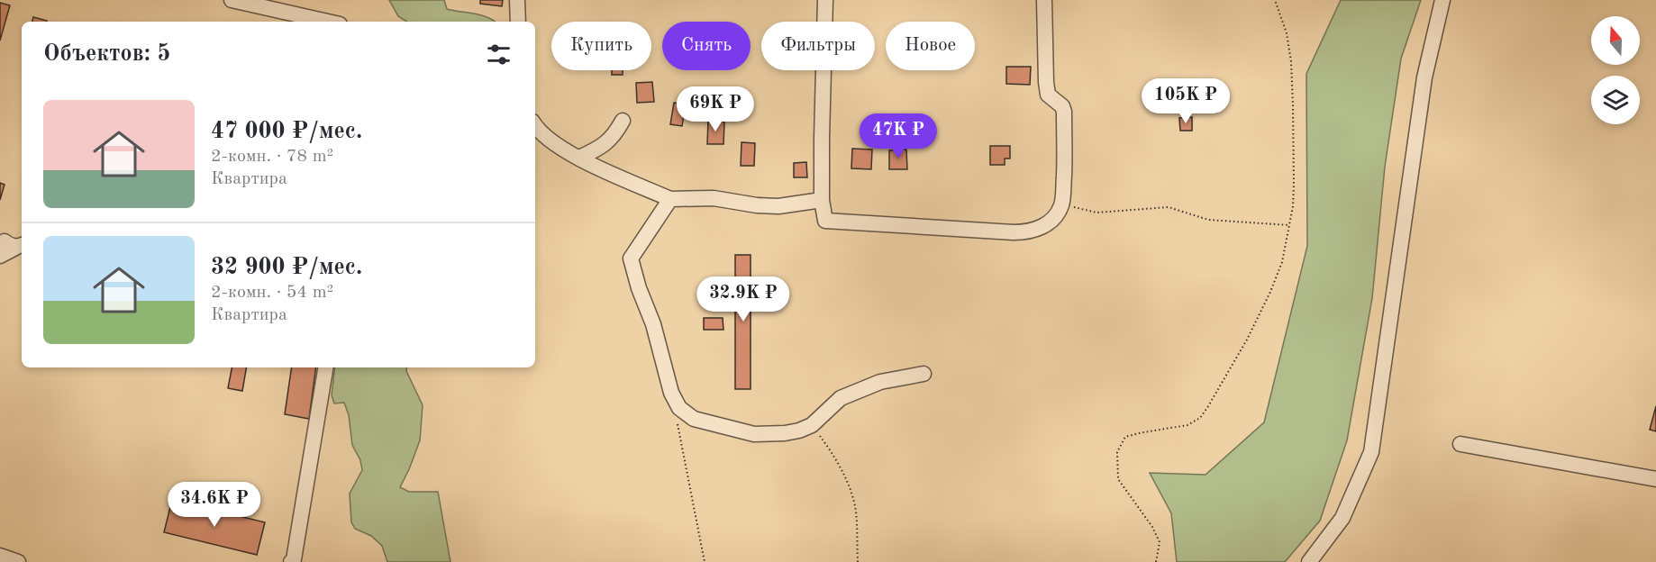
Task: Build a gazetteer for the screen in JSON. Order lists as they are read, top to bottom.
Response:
{
  "north": "top",
  "page": {
    "chip": [
      "Купить",
      "Снять",
      "Фильтры",
      "Новое"
    ],
    "heading": "Объектов: 5",
    "price": [
      "105K ₽",
      "69K ₽",
      "47K ₽",
      "32.9K ₽",
      "34.6K ₽"
    ],
    "list": [
      {
        "name": "47 000 ₽/мес.",
        "note": "2-комн. · 78 m² · Квартира"
      },
      {
        "name": "32 900 ₽/мес.",
        "note": "2-комн. · 54 m² · Квартира"
      }
    ]
  }
}
